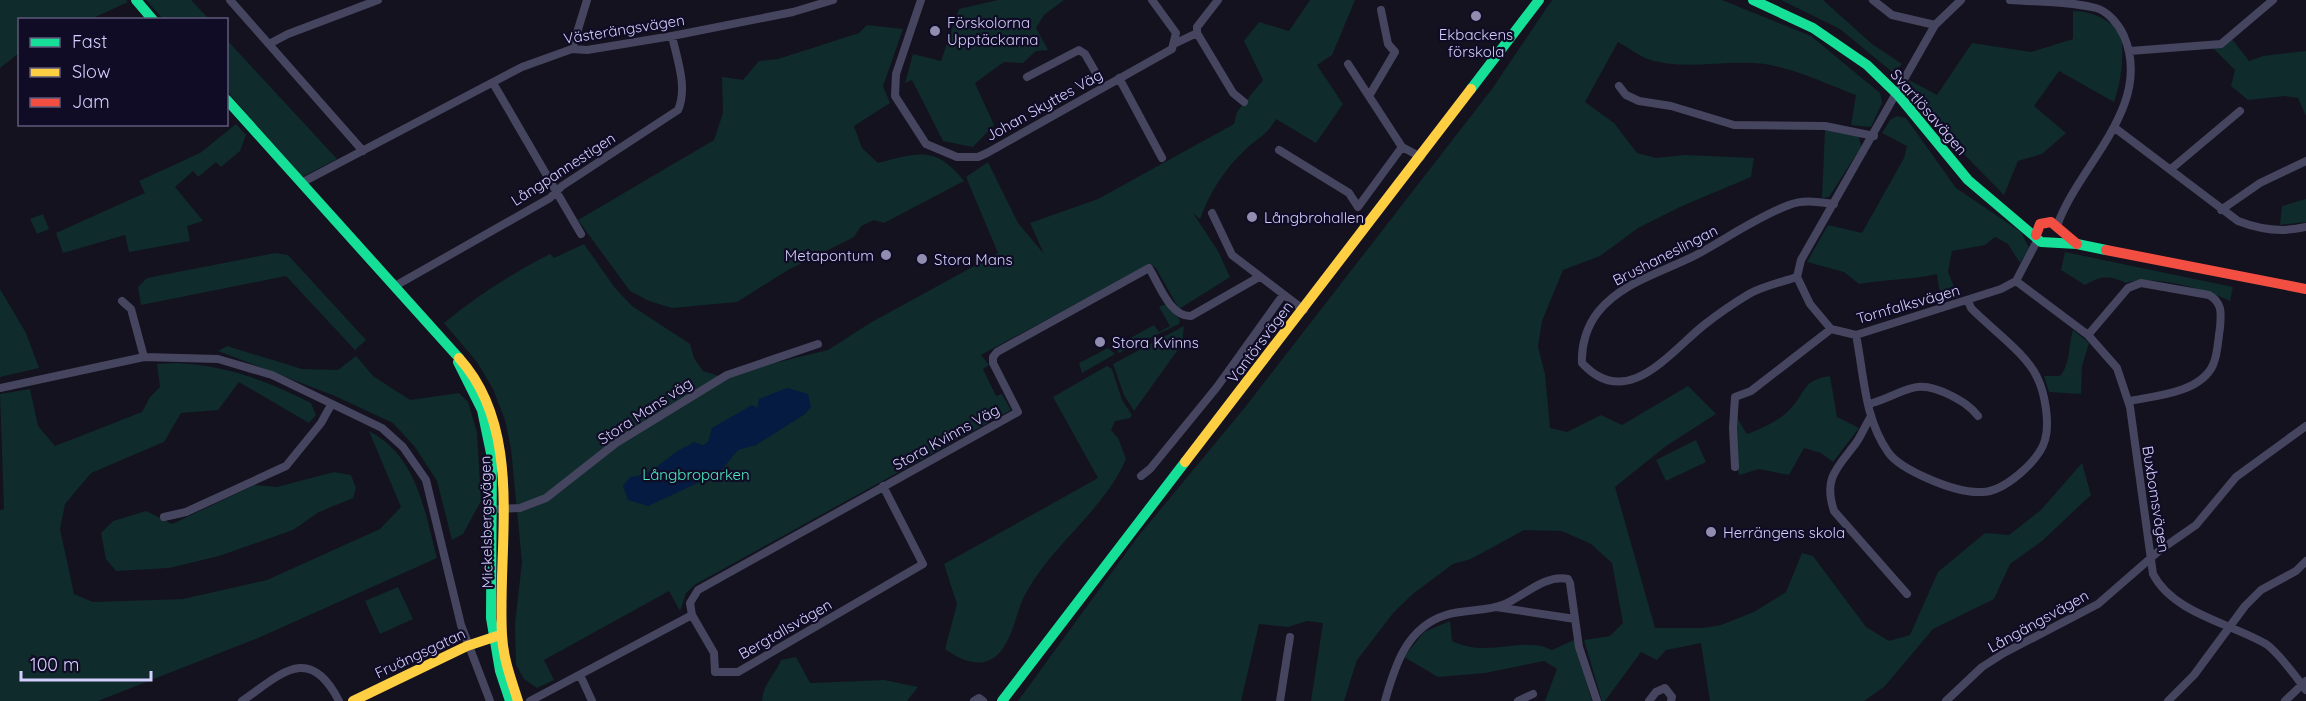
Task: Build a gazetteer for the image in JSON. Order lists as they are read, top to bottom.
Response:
{
  "streets": {
    "street": [
      "Västerängsvägen",
      "Johan Skyttes Väg",
      "Svartlösavägen",
      "Långpannestigen",
      "Brushaneslingan",
      "Tornfalksvägen",
      "Vantörsvägen",
      "Stora Mans väg",
      "Stora Kvinns Väg",
      "Buxbomsvägen",
      "Mickelsbergsvägen",
      "Långängsvägen",
      "Bergtallsvägen",
      "Fruängsgatan"
    ]
  },
  "crossings": [
    ["Västerängsvägen", "Långpannestigen"],
    ["Västerängsvägen", "Mickelsbergsvägen"],
    ["Långpannestigen", "Mickelsbergsvägen"],
    ["Tornfalksvägen", "Buxbomsvägen"],
    ["Stora Mans väg", "Mickelsbergsvägen"],
    ["Stora Kvinns Väg", "Bergtallsvägen"],
    ["Buxbomsvägen", "Långängsvägen"],
    ["Mickelsbergsvägen", "Fruängsgatan"]
  ],
  "parks": ["Långbroparken"],
  "places": [
    "Ekbackens förskola",
    "Förskolorna Upptäckarna",
    "Långbrohallen",
    "Metapontum",
    "Stora Mans",
    "Stora Kvinns",
    "Herrängens skola"
  ],
  "legend": ["Fast", "Slow", "Jam"],
  "scale_bar": "100 m"
}
